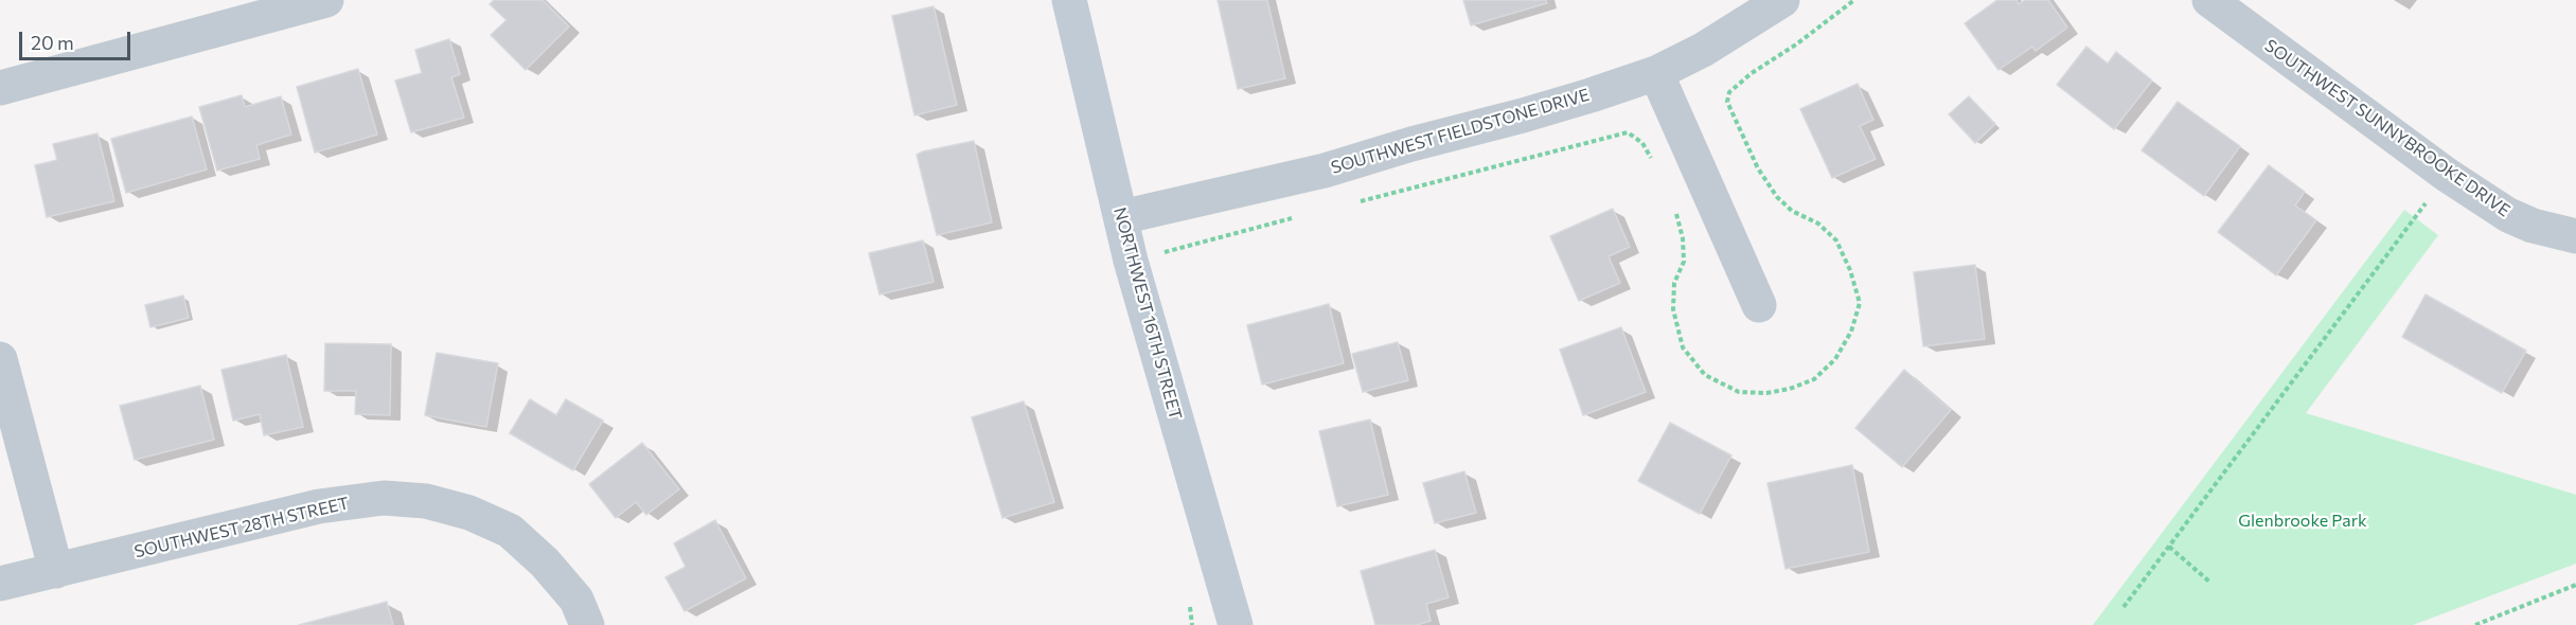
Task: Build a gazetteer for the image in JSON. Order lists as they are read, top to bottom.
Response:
{
  "streets": {
    "main road": ["NORTHWEST 16TH STREET"],
    "street": ["SOUTHWEST SUNNYBROOKE DRIVE", "SOUTHWEST FIELDSTONE DRIVE", "SOUTHWEST 28TH STREET"]
  },
  "crossings": [
    ["SOUTHWEST FIELDSTONE DRIVE", "NORTHWEST 16TH STREET"]
  ],
  "parks": ["Glenbrooke Park"],
  "scale_bar": "20 m"
}
